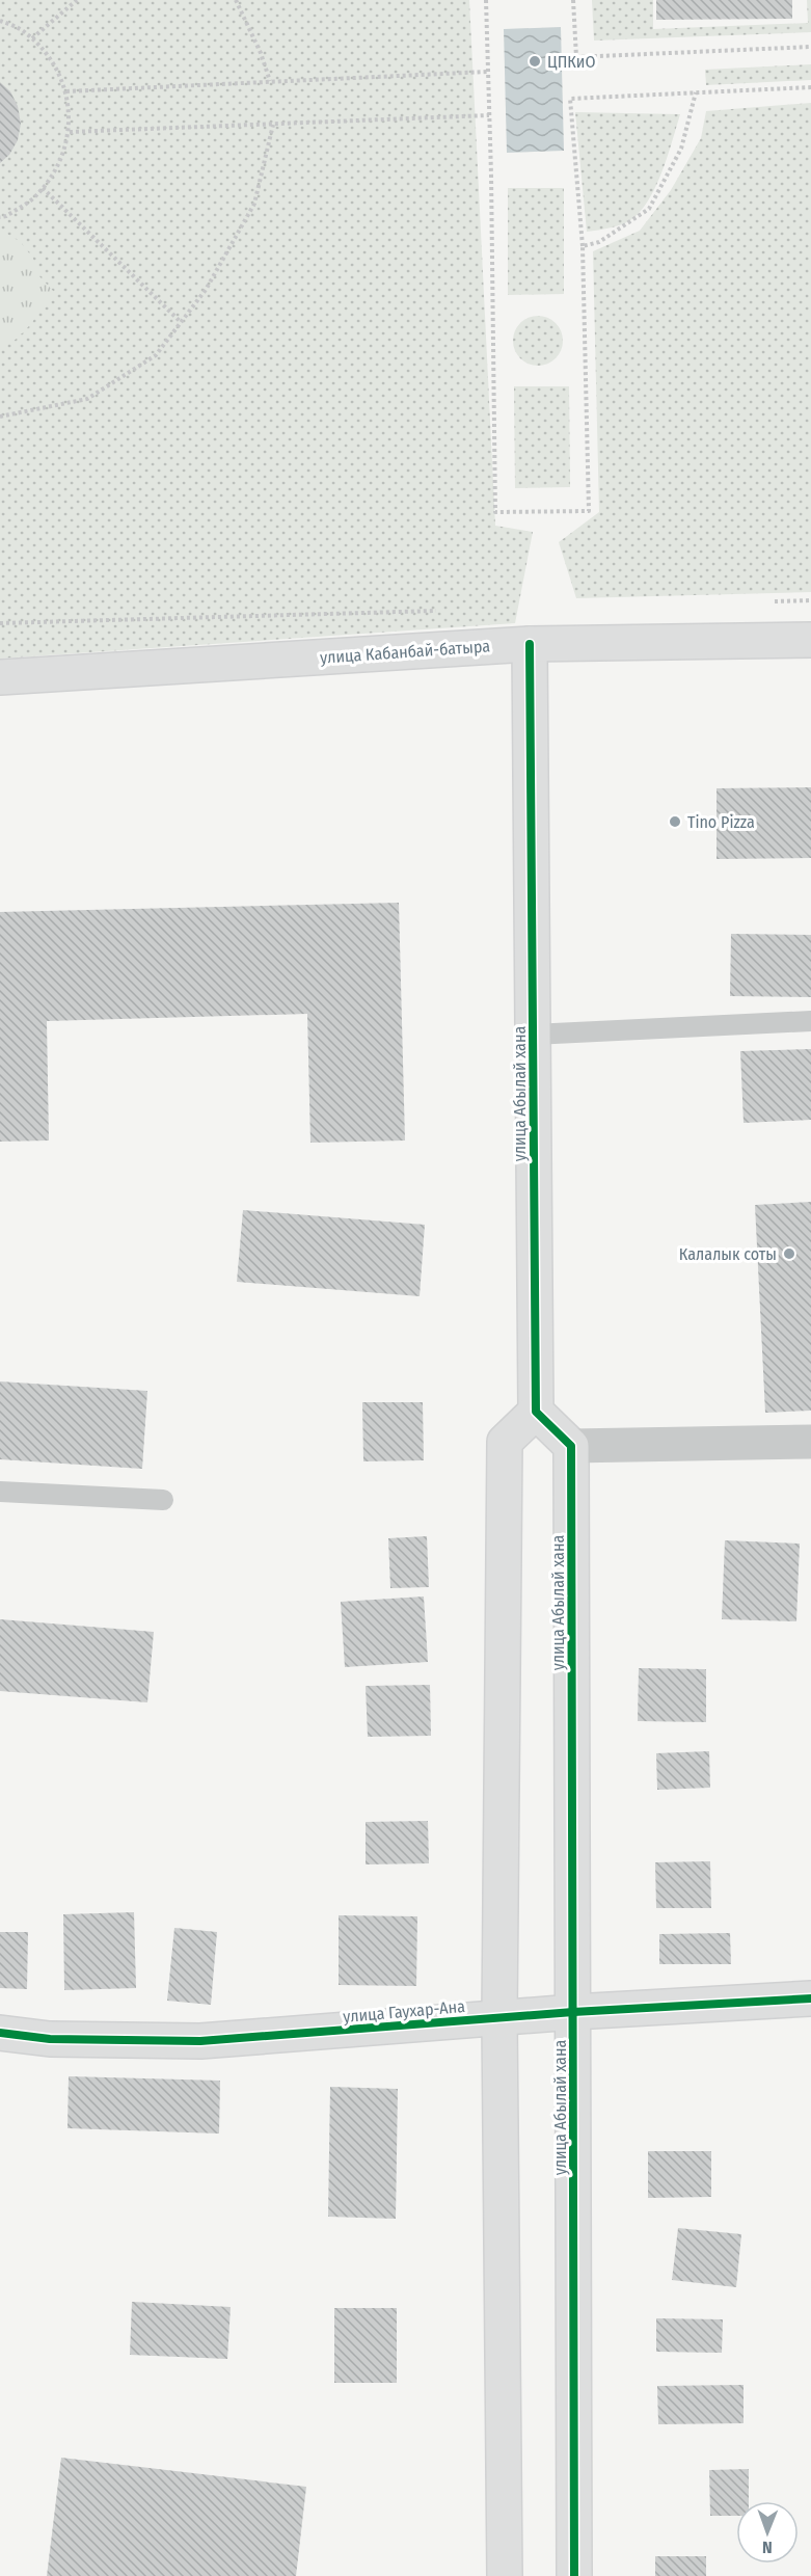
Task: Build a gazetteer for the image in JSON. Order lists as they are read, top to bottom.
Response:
{
  "streets": {
    "street": ["улица Кабанбай-батыра", "улица Абылай хана", "улица Гаухар-Ана"]
  },
  "crossings": [
    ["улица Кабанбай-батыра", "улица Абылай хана"],
    ["улица Абылай хана", "улица Гаухар-Ана"]
  ],
  "places": ["ЦПКиО", "Tino Pizza", "Калалык соты"],
  "north": "bottom"
}
